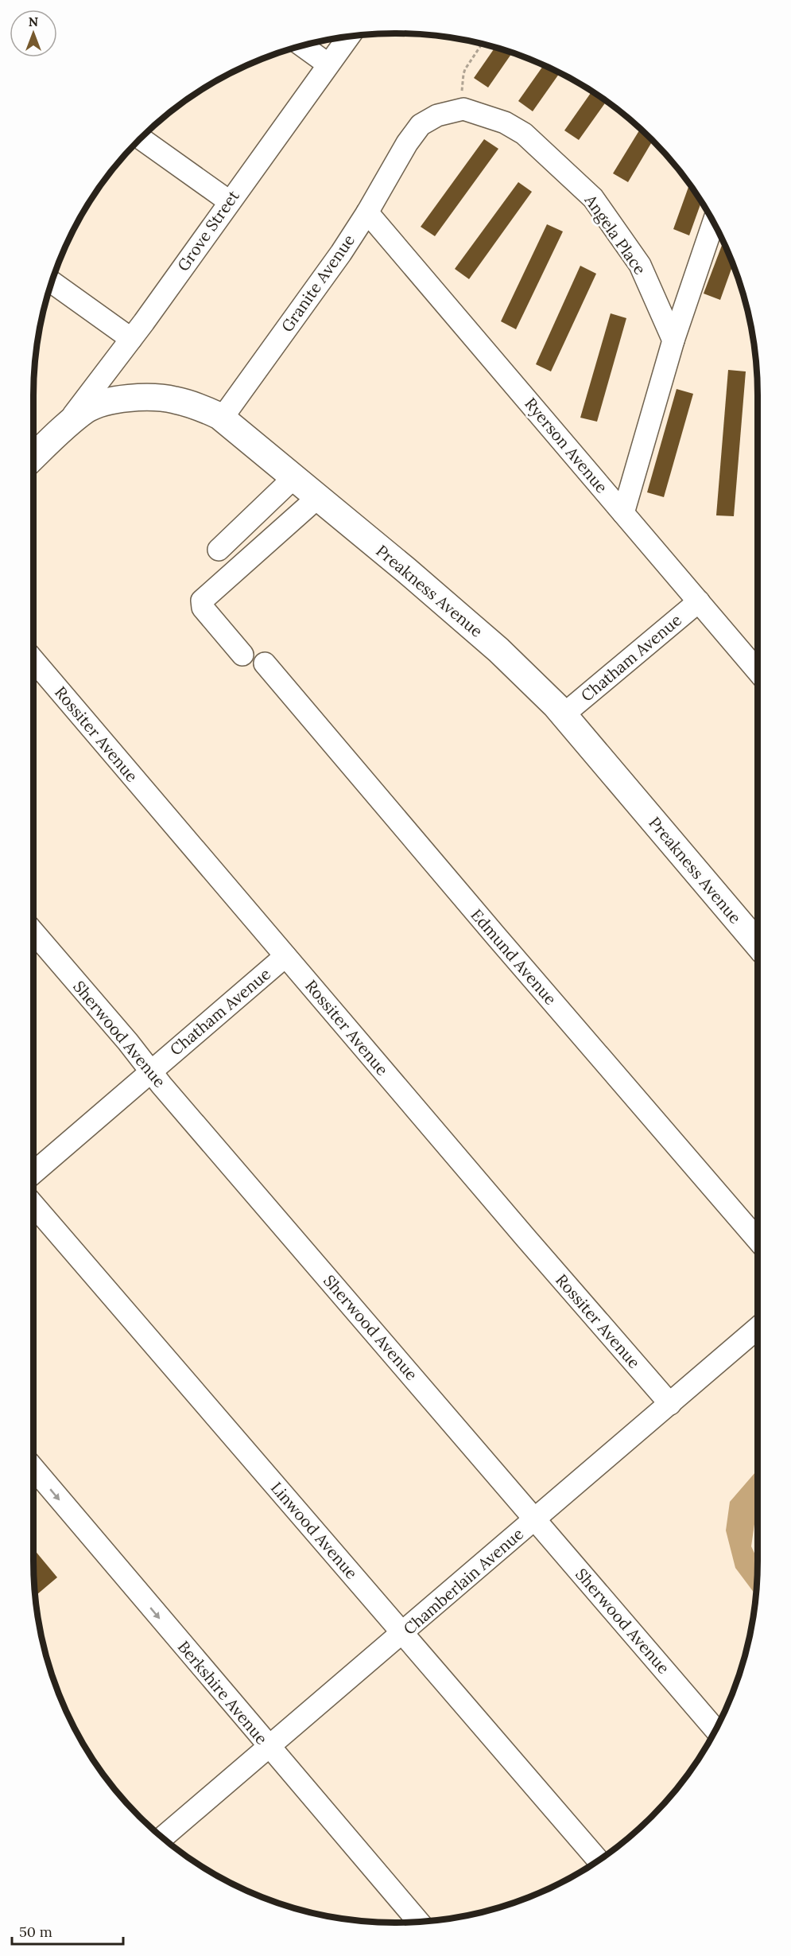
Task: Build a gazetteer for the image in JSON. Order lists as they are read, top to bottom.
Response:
{
  "streets": {
    "main road": ["Preakness Avenue"],
    "street": [
      "Grove Street",
      "Angela Place",
      "Granite Avenue",
      "Ryerson Avenue",
      "Chatham Avenue",
      "Rossiter Avenue",
      "Edmund Avenue",
      "Sherwood Avenue",
      "Linwood Avenue",
      "Chamberlain Avenue",
      "Berkshire Avenue"
    ]
  },
  "crossings": [
    ["Grove Street", "Preakness Avenue"],
    ["Angela Place", "Granite Avenue"],
    ["Granite Avenue", "Ryerson Avenue"],
    ["Granite Avenue", "Preakness Avenue"],
    ["Ryerson Avenue", "Chatham Avenue"],
    ["Preakness Avenue", "Chatham Avenue"],
    ["Chatham Avenue", "Rossiter Avenue"],
    ["Chatham Avenue", "Sherwood Avenue"],
    ["Rossiter Avenue", "Chamberlain Avenue"],
    ["Sherwood Avenue", "Chamberlain Avenue"],
    ["Linwood Avenue", "Chamberlain Avenue"],
    ["Chamberlain Avenue", "Berkshire Avenue"]
  ],
  "one_way": ["Berkshire Avenue"],
  "scale_bar": "50 m",
  "north": "top"
}
